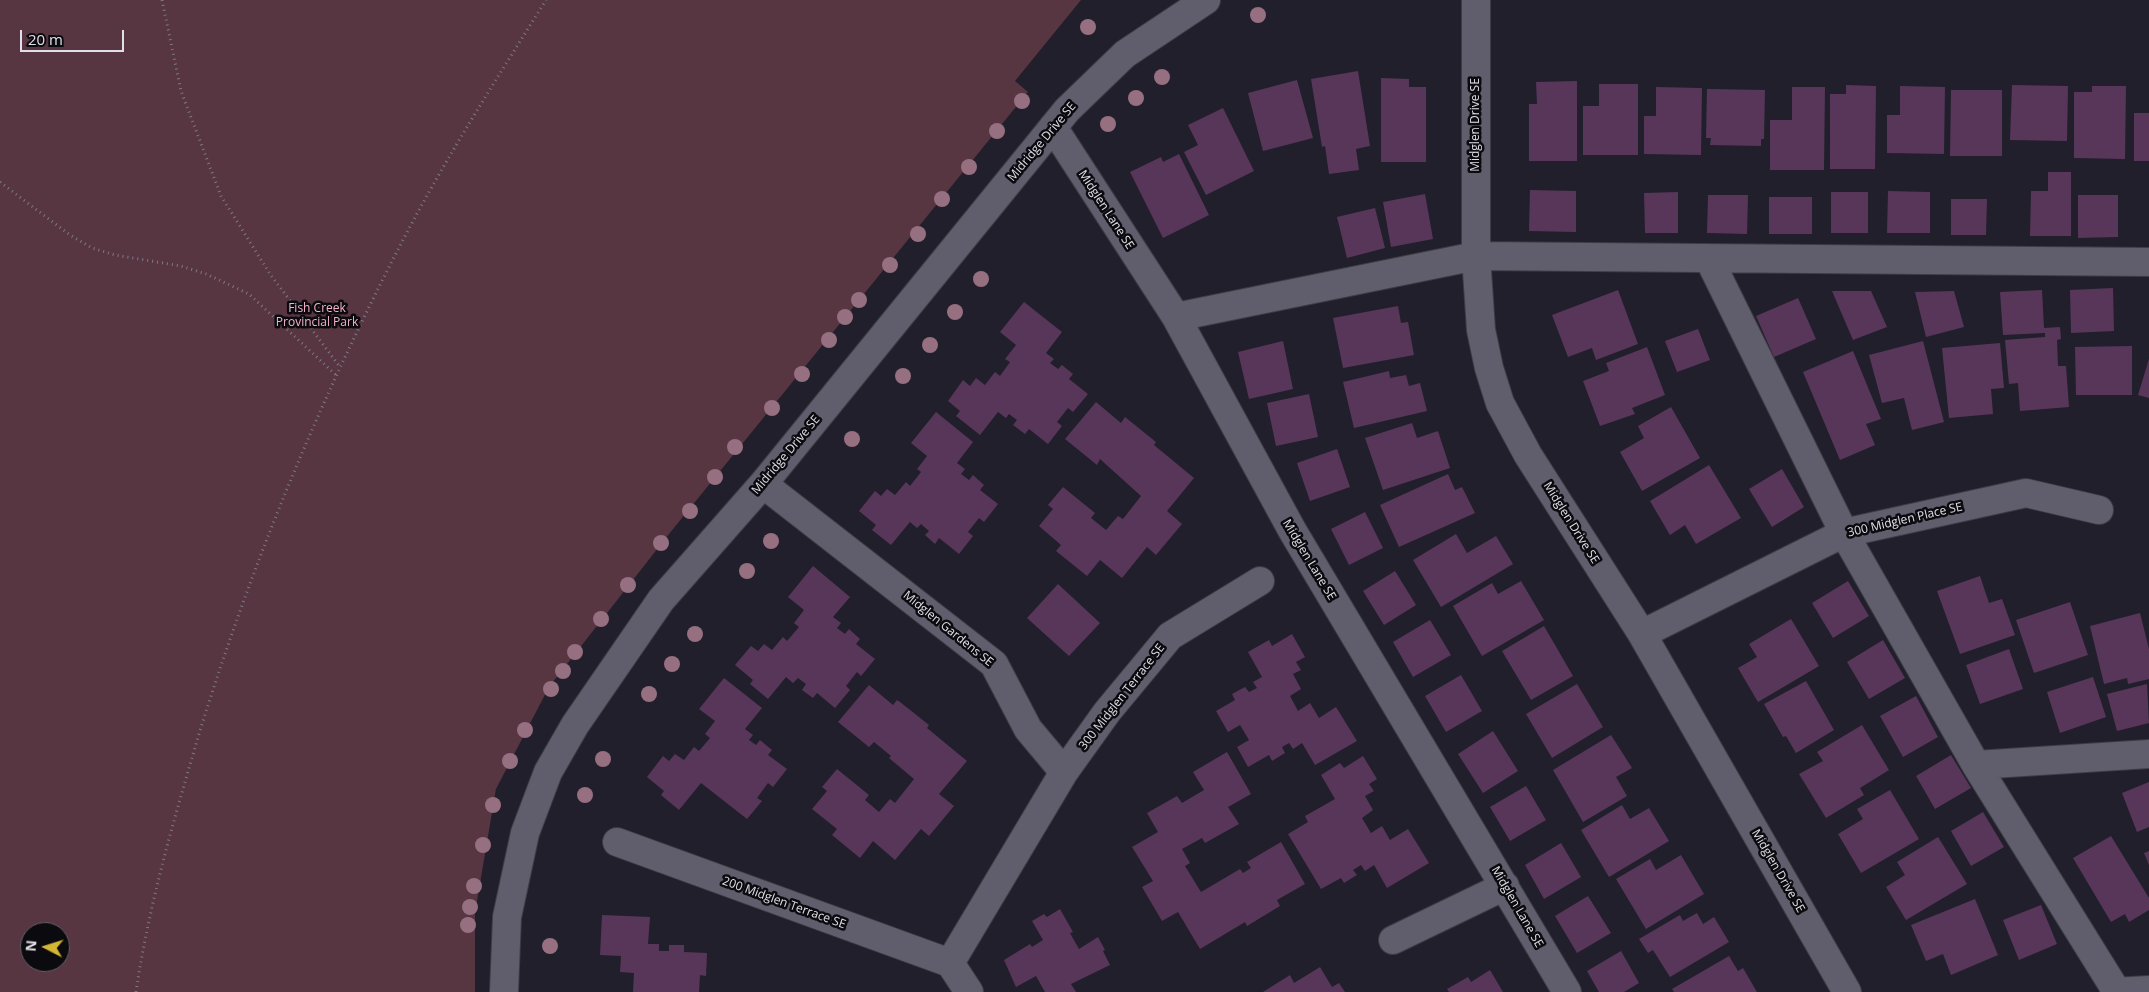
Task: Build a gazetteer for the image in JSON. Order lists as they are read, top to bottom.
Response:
{
  "streets": {
    "street": [
      "Midglen Drive SE",
      "Midridge Drive SE",
      "Midglen Lane SE",
      "300 Midglen Place SE",
      "Midglen Gardens SE",
      "300 Midglen Terrace SE",
      "200 Midglen Terrace SE"
    ]
  },
  "crossings": [
    ["Midglen Drive SE", "300 Midglen Place SE"],
    ["Midridge Drive SE", "Midglen Lane SE"],
    ["Midridge Drive SE", "Midglen Gardens SE"],
    ["Midglen Gardens SE", "300 Midglen Terrace SE"]
  ],
  "parks": ["Fish Creek Provincial Park"],
  "scale_bar": "20 m",
  "north": "left"
}
